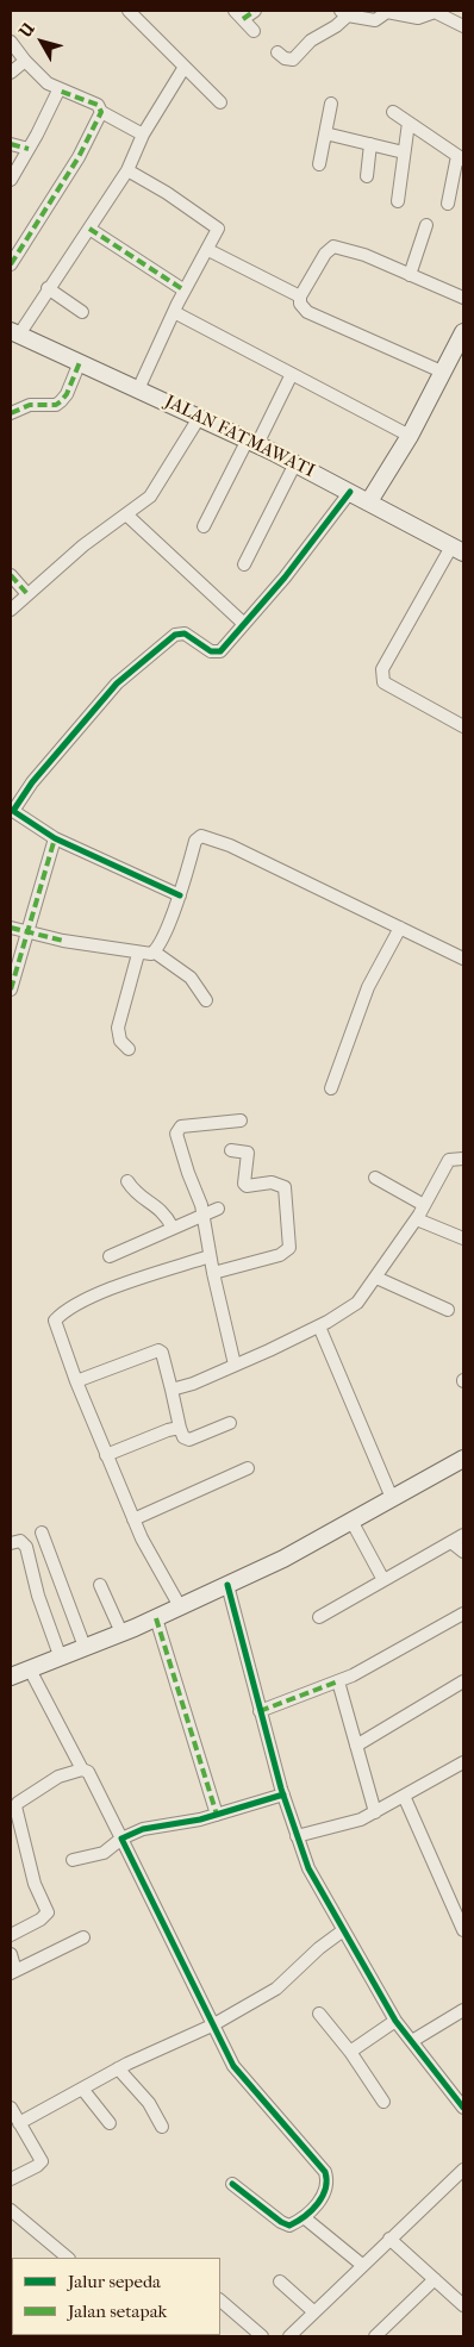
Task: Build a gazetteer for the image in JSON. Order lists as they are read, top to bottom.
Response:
{
  "streets": {
    "street": ["JALAN FATMAWATI"]
  },
  "legend": ["Jalur sepeda", "Jalan setapak"],
  "north": "top left"
}
